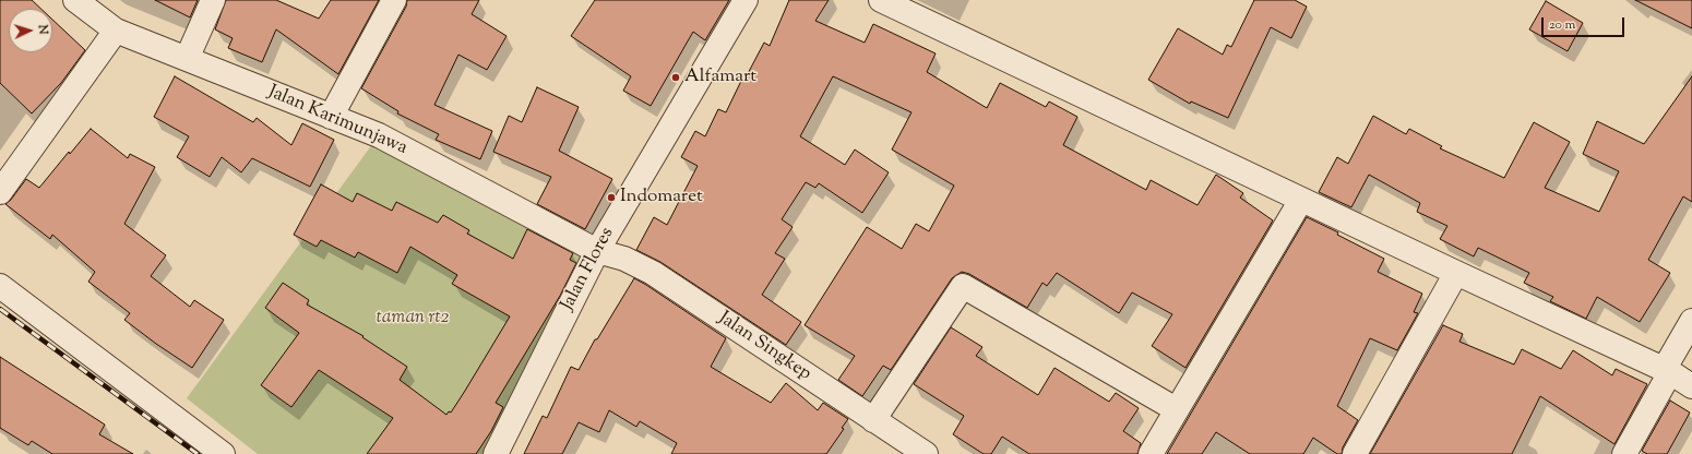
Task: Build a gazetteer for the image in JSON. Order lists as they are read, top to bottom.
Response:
{
  "streets": {
    "street": ["Jalan Karimunjawa", "Jalan Flores", "Jalan Singkep"]
  },
  "crossings": [
    ["Jalan Karimunjawa", "Jalan Flores"],
    ["Jalan Karimunjawa", "Jalan Singkep"],
    ["Jalan Flores", "Jalan Singkep"]
  ],
  "parks": ["taman rt2"],
  "places": ["Alfamart", "Indomaret"],
  "scale_bar": "20 m",
  "north": "right"
}
